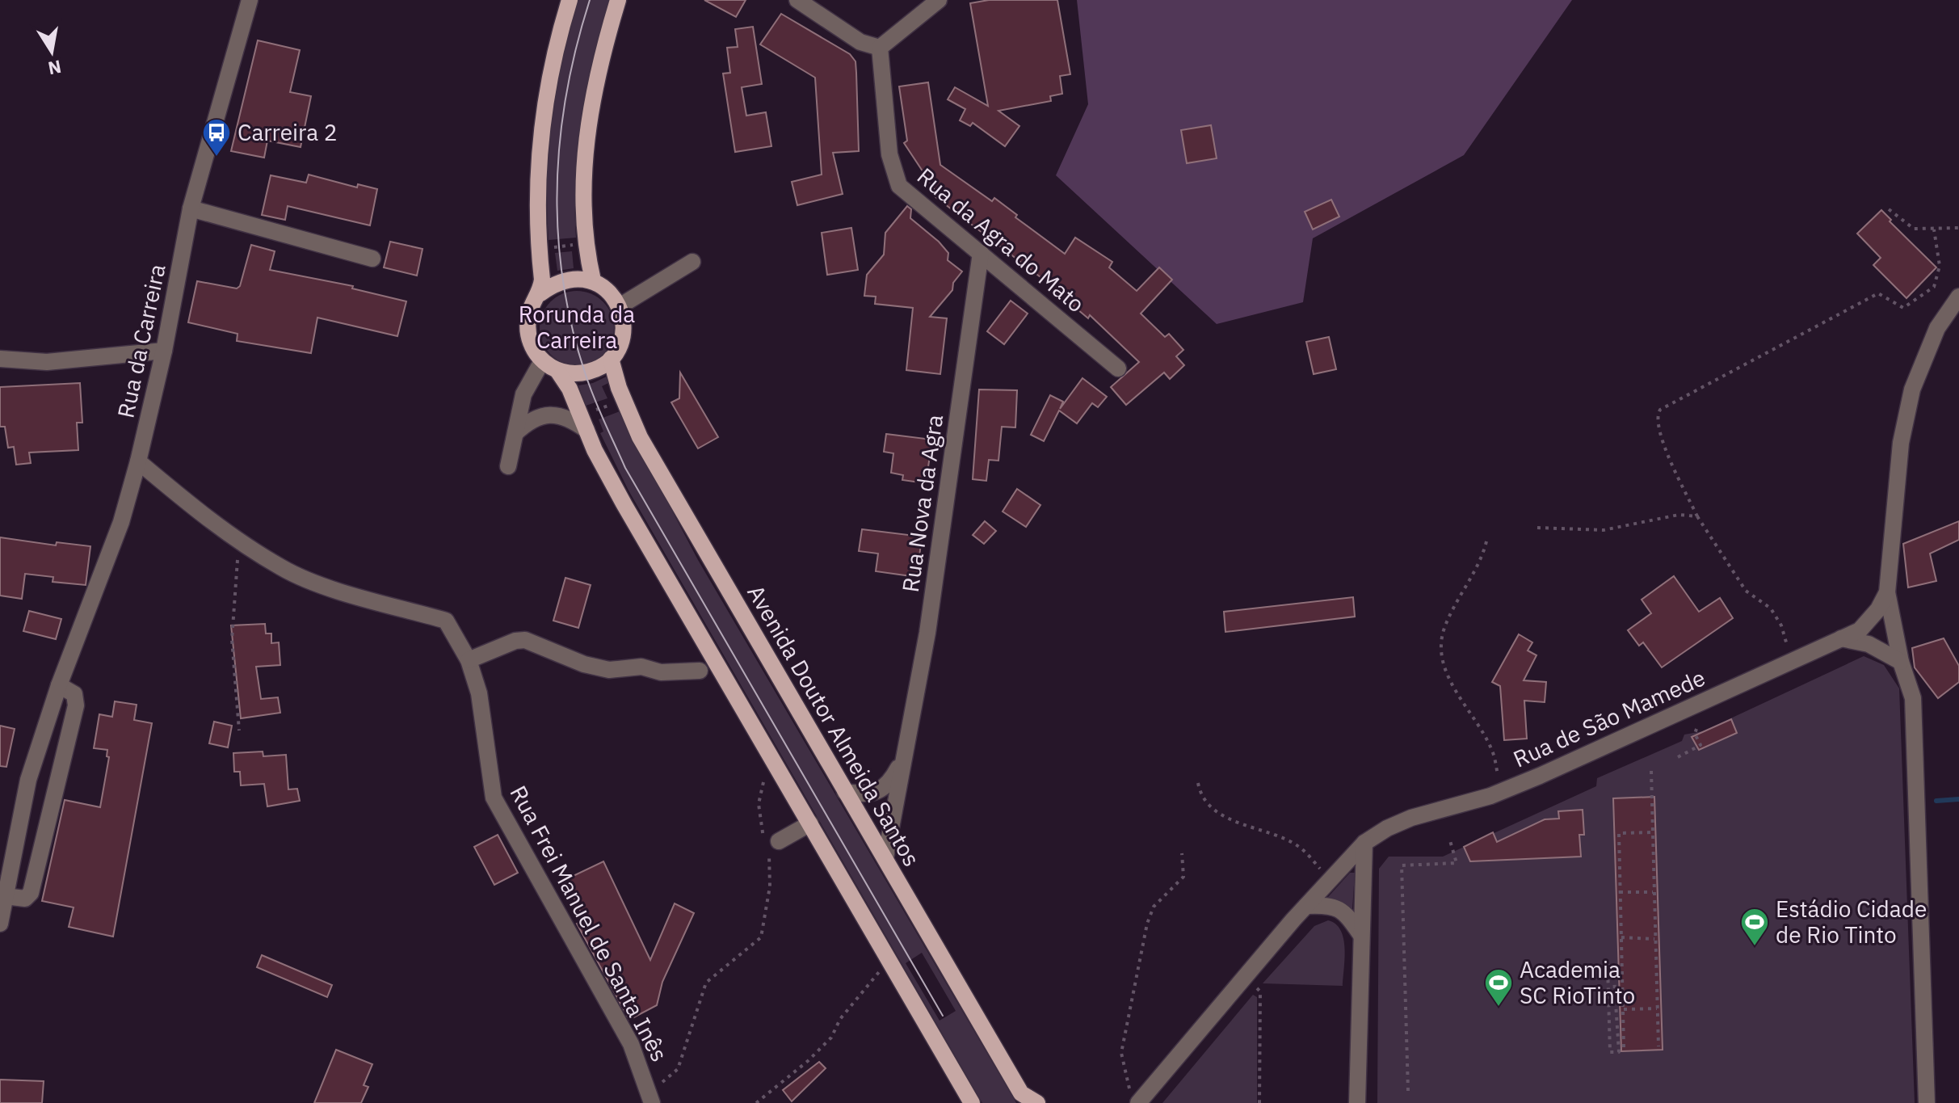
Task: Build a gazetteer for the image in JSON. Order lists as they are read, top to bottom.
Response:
{
  "streets": {
    "main road": ["Avenida Doutor Almeida Santos"],
    "street": [
      "Rua da Agra do Mato",
      "Rua da Carreira",
      "Rua Nova da Agra",
      "Rua de São Mamede",
      "Rua Frei Manuel de Santa Inês"
    ]
  },
  "crossings": [
    ["Rua da Agra do Mato", "Rua Nova da Agra"],
    ["Rua da Carreira", "Rua Frei Manuel de Santa Inês"],
    ["Rua Nova da Agra", "Avenida Doutor Almeida Santos"]
  ],
  "parks": ["Rorunda da Carreira"],
  "places": {
    "bus stop": ["Carreira 2"],
    "sports": ["Estádio Cidade de Rio Tinto", "Academia SC RioTinto"]
  },
  "north": "bottom"
}
